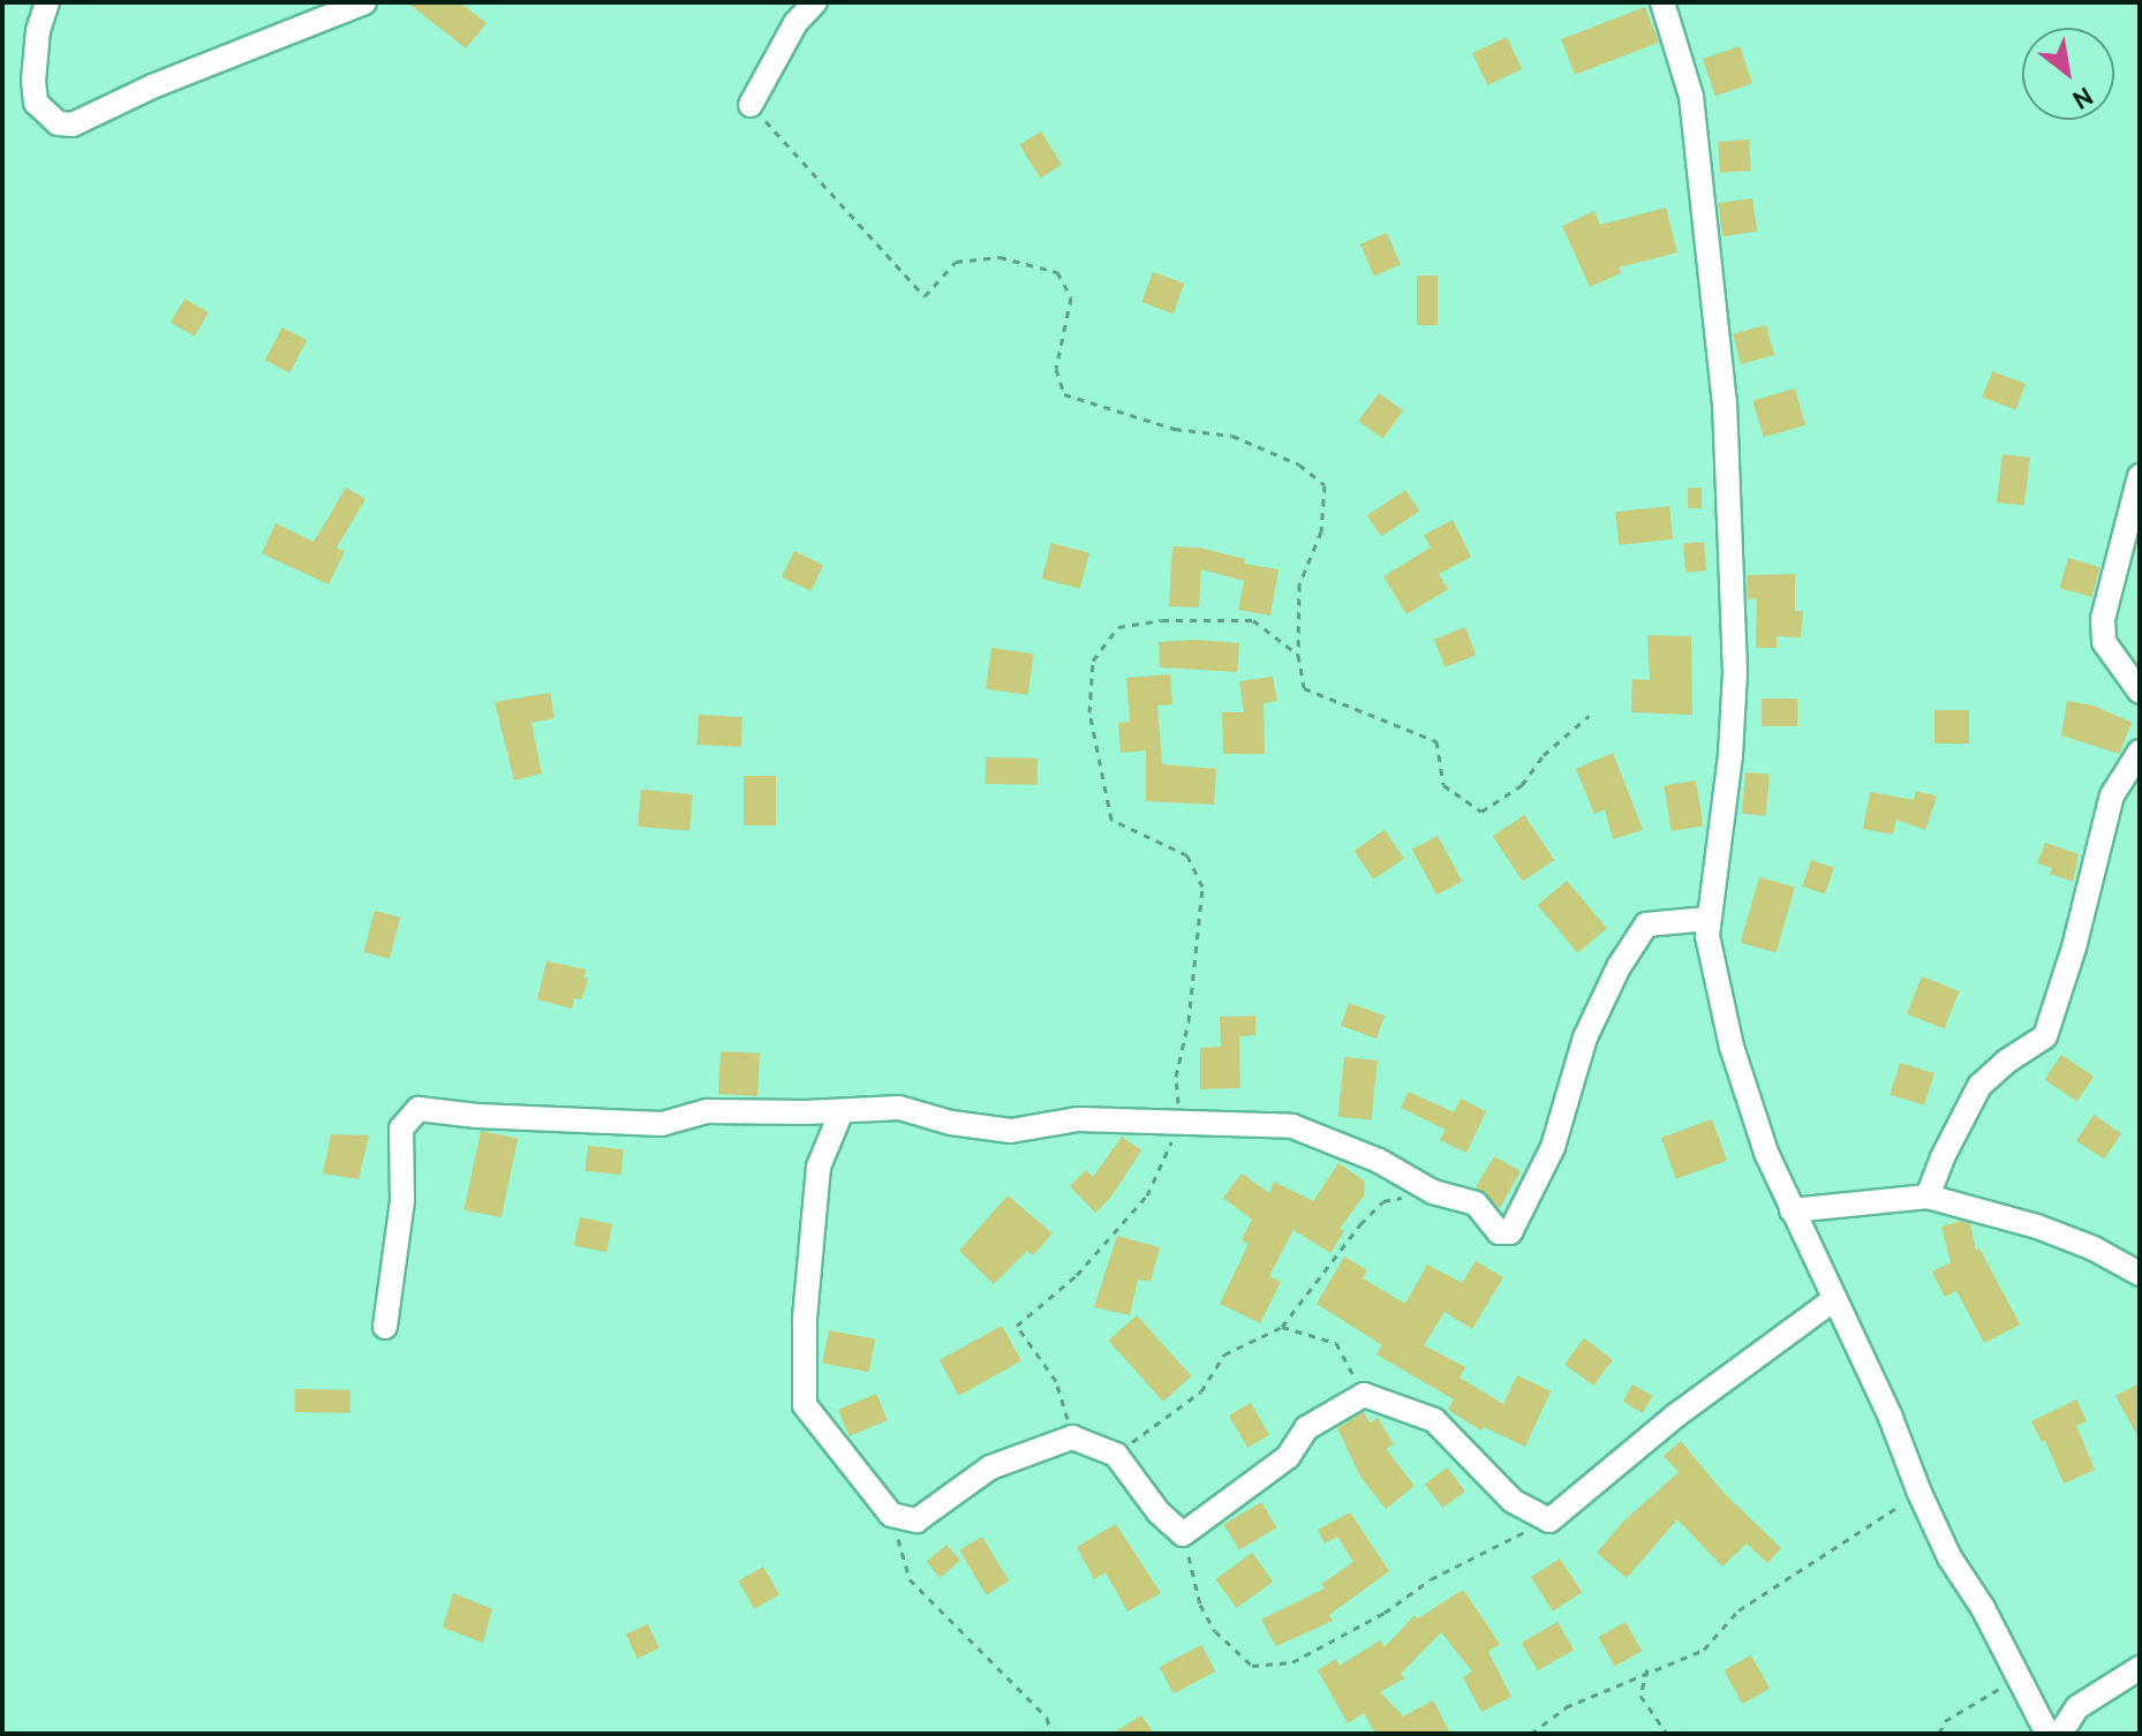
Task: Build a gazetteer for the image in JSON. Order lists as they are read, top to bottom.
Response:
{
  "north": "bottom right"
}
